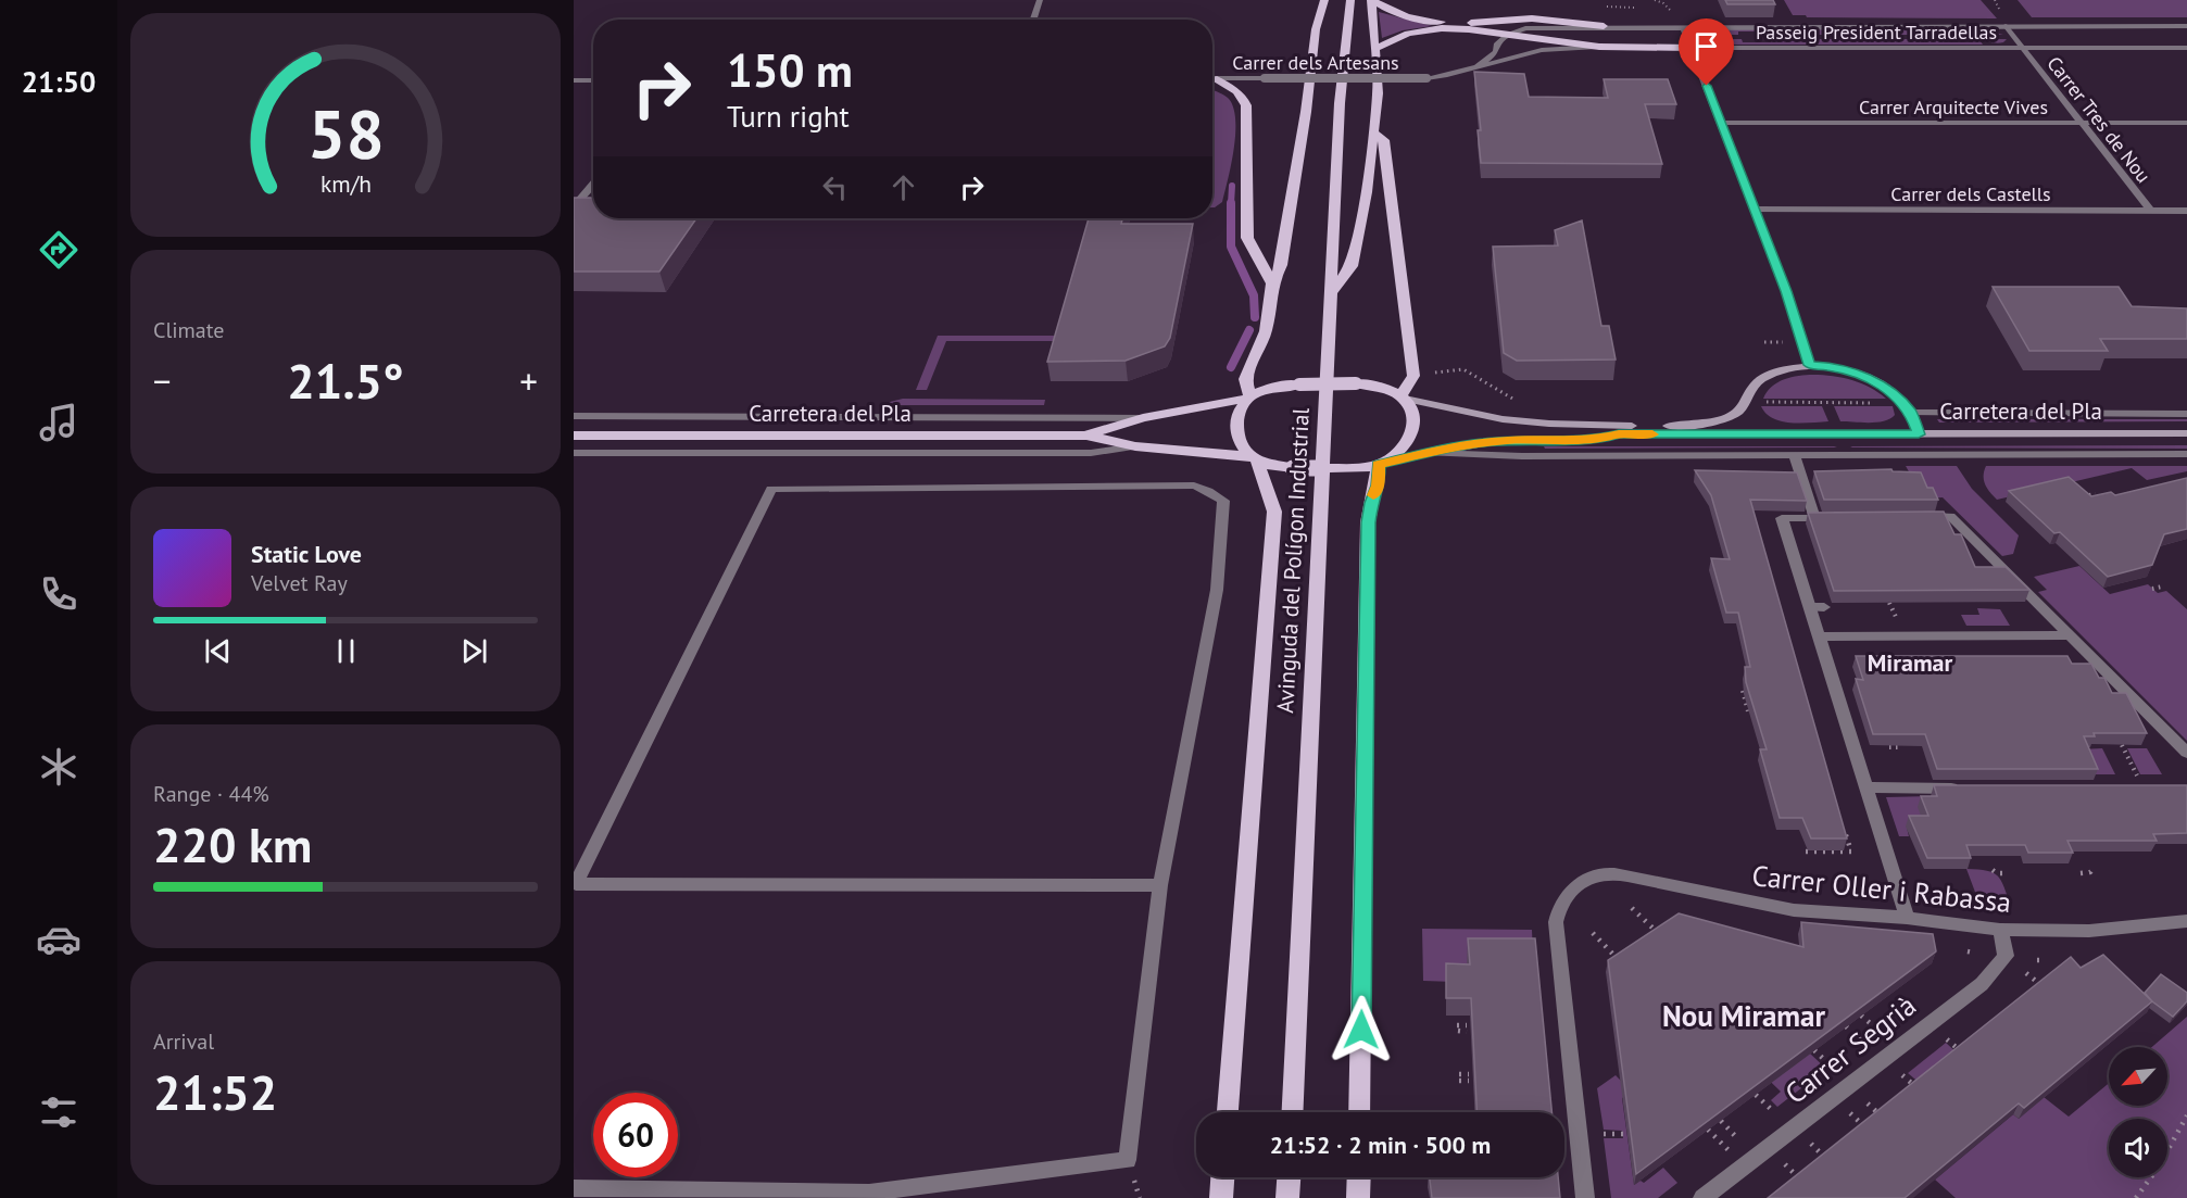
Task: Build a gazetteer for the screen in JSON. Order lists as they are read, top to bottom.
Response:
{
  "streets": {
    "main road": ["Carretera del Pla", "Avinguda del Polígon Industrial"],
    "street": [
      "Passeig President Tarradellas",
      "Carrer dels Artesans",
      "Carrer Arquitecte Vives",
      "Carrer Tres de Nou",
      "Carrer dels Castells",
      "Carrer Oller i Rabassa",
      "Carrer Segrià"
    ]
  },
  "crossings": [
    ["Passeig President Tarradellas", "Carrer Tres de Nou"],
    ["Carrer Arquitecte Vives", "Carrer Tres de Nou"],
    ["Carrer Tres de Nou", "Carrer dels Castells"],
    ["Carrer Oller i Rabassa", "Carrer Segrià"]
  ],
  "districts": ["Miramar", "Nou Miramar"],
  "north": "bottom left",
  "page": {
    "tabs": "21:50",
    "turn": ["150 m", "Turn right"],
    "tile": [
      "Climate",
      ["Range · 44%", "220 km"],
      ["Arrival", "21:52"]
    ],
    "heat": ["−", "21.5°", "+"],
    "song": ["Static Love", "Velvet Ray"],
    "limit": "60",
    "trip": "21:52 · 2 min · 500 m",
    "gauge": ["58", "km/h"]
  }
}
